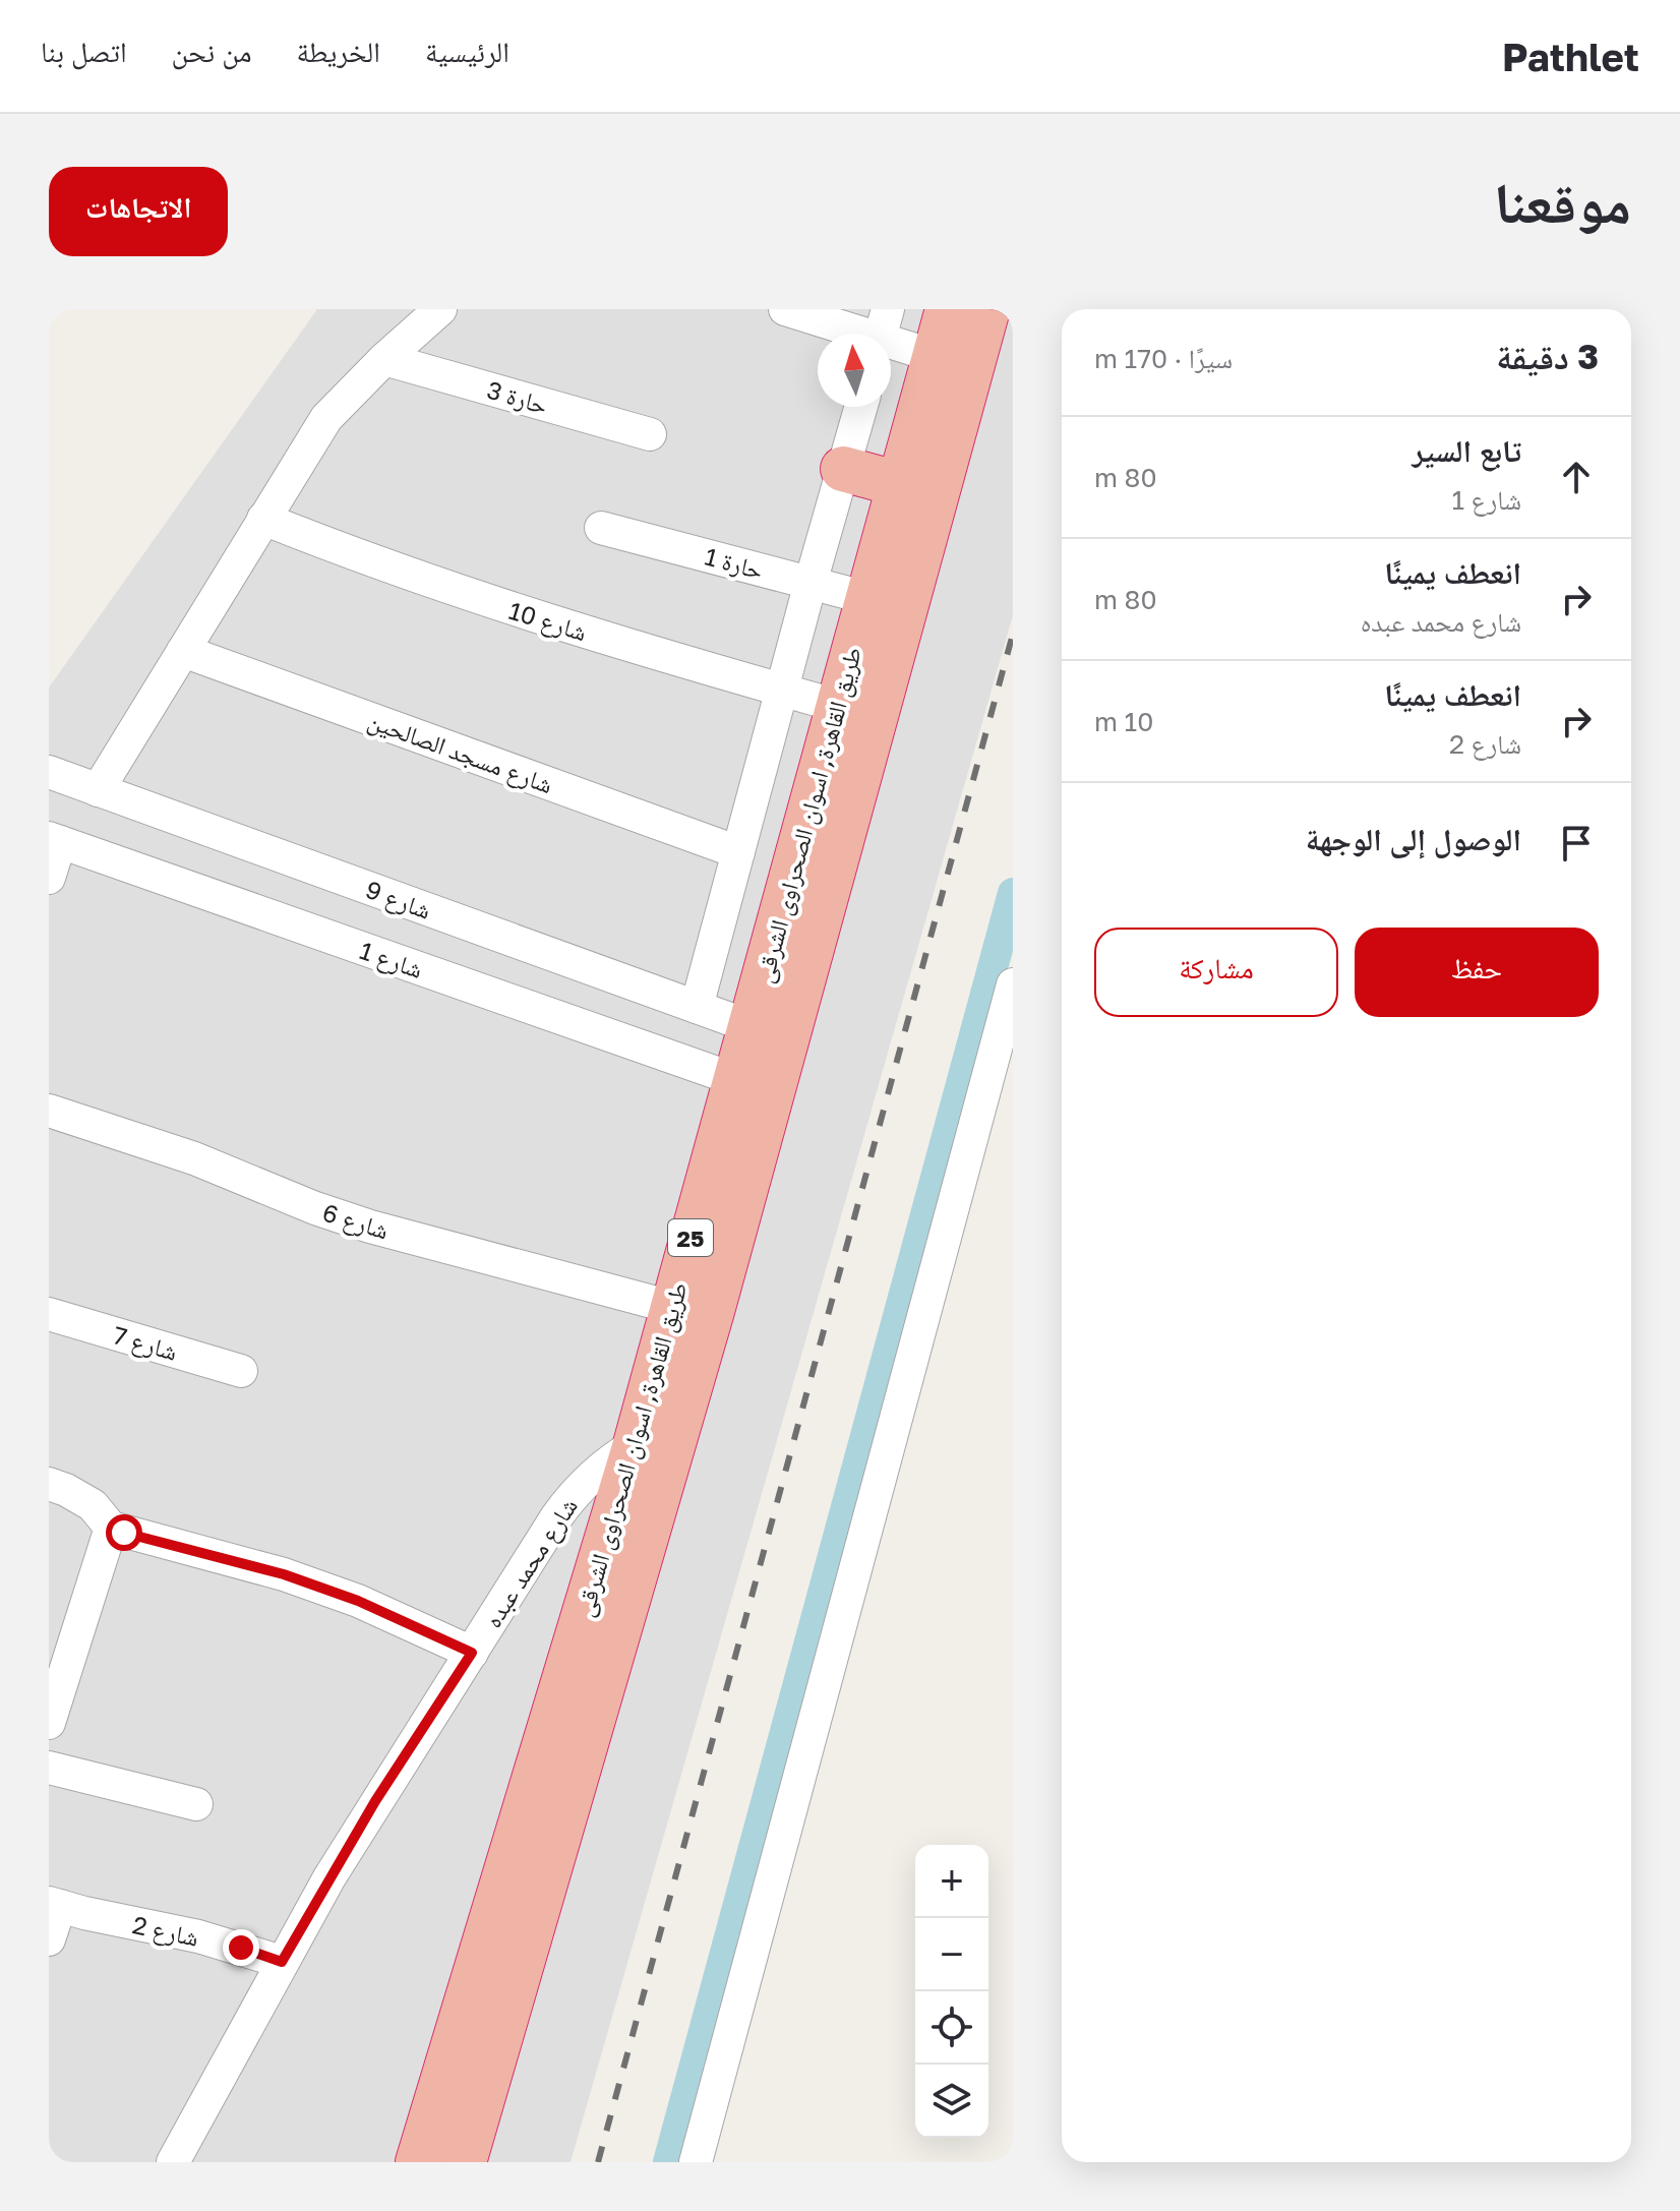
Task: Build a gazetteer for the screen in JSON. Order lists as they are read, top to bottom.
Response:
{
  "streets": {
    "highway": ["طريق القاهرة, اسوان الصحراوى الشرقى", "25"],
    "street": [
      "حارة 3",
      "حارة 1",
      "شارع 10",
      "شارع مسجد الصالحين",
      "شارع 9",
      "شارع 1",
      "شارع 6",
      "شارع 7",
      "شارع محمد عبده",
      "شارع 2"
    ]
  },
  "crossings": [
    ["حارة 1", "طريق القاهرة, اسوان الصحراوى الشرقى"],
    ["شارع 10", "طريق القاهرة, اسوان الصحراوى الشرقى"],
    ["طريق القاهرة, اسوان الصحراوى الشرقى", "شارع 9"],
    ["طريق القاهرة, اسوان الصحراوى الشرقى", "شارع 1"],
    ["طريق القاهرة, اسوان الصحراوى الشرقى", "شارع 6"],
    ["طريق القاهرة, اسوان الصحراوى الشرقى", "شارع محمد عبده"],
    ["شارع محمد عبده", "شارع 2"]
  ],
  "north": "top",
  "page": {
    "header": "Pathlet",
    "nav": [
      "الرئيسية",
      "الخريطة",
      "من نحن",
      "اتصل بنا"
    ],
    "title": "موقعنا",
    "buttons": [
      "الاتجاهات",
      ["حفظ", "مشاركة"]
    ],
    "heading": ["3 دقيقة", "سيرًا · 170 m"],
    "list": [
      ["تابع السير", "شارع 1", "80 m"],
      ["انعطف يمينًا", "شارع محمد عبده", "80 m"],
      ["انعطف يمينًا", "شارع 2", "10 m"],
      "الوصول إلى الوجهة"
    ],
    "map_buttons": ["+", "−"]
  }
}
